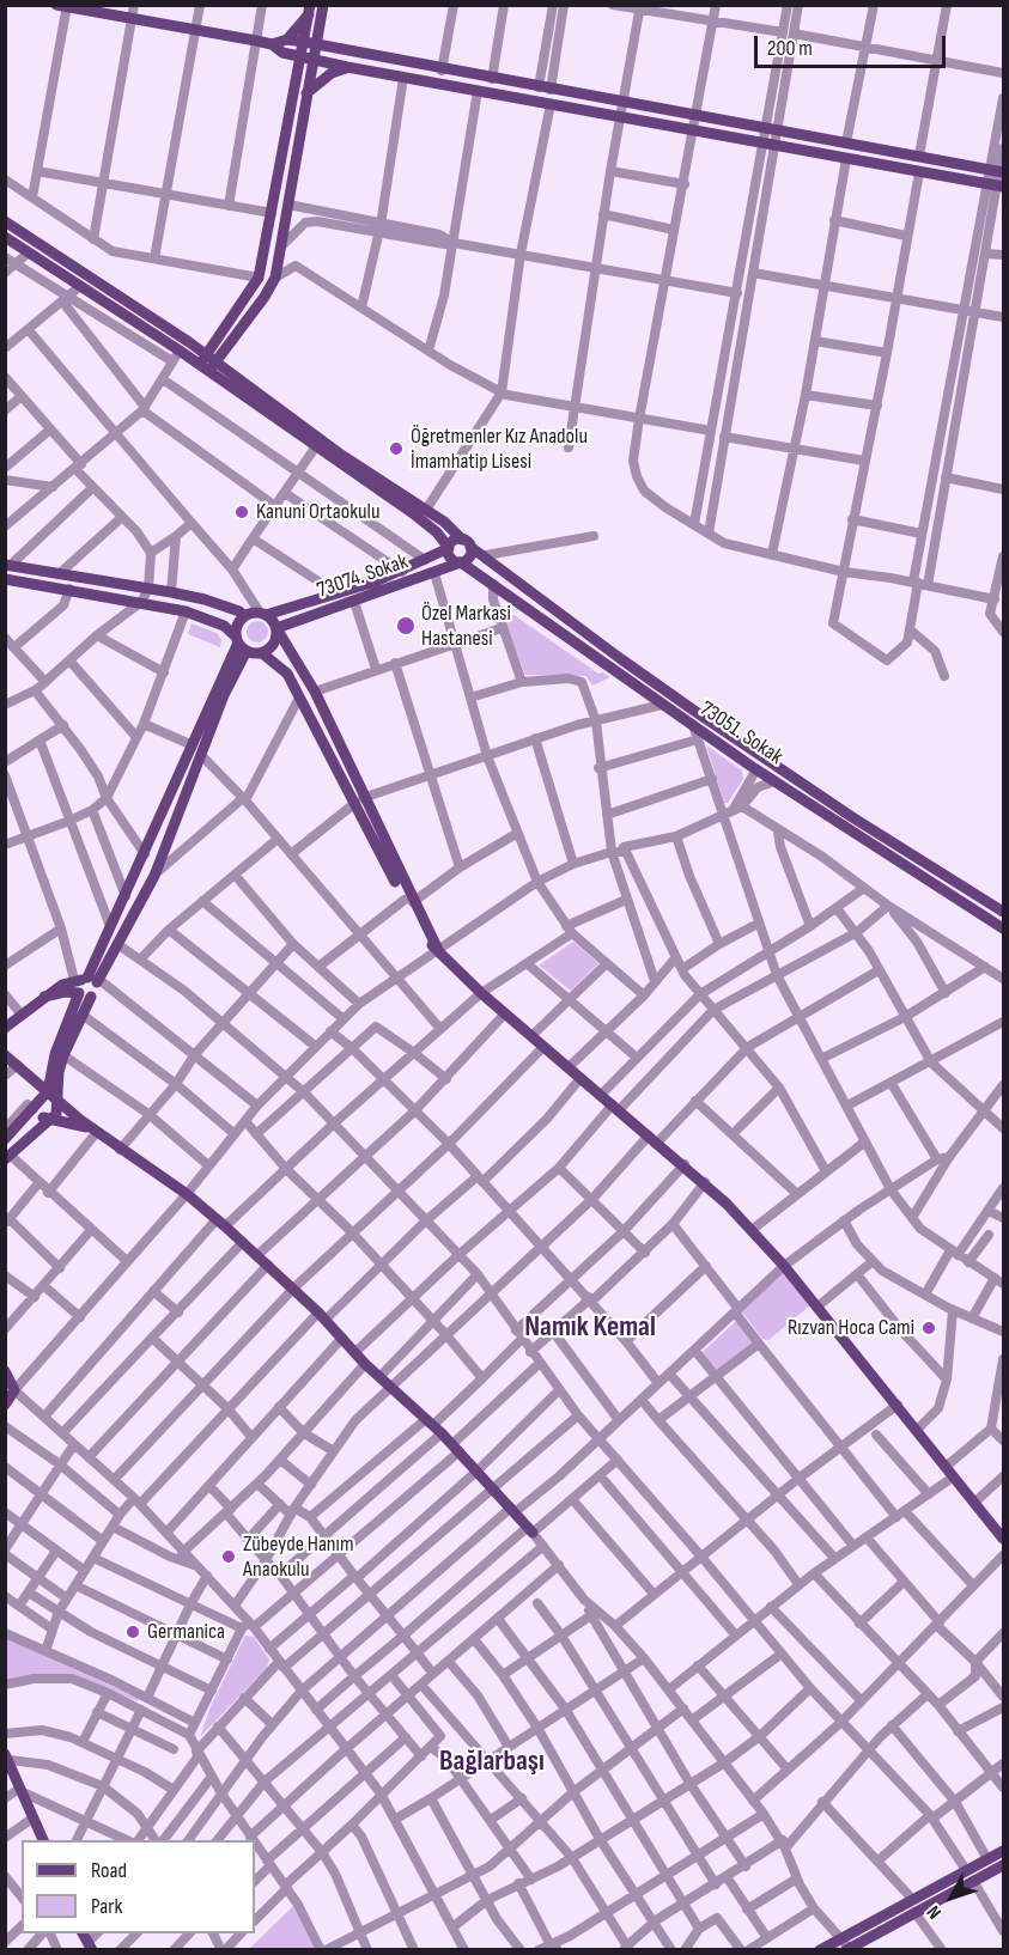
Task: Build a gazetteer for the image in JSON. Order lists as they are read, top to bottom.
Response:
{
  "streets": {
    "main road": ["73074. Sokak", "73051. Sokak"]
  },
  "crossings": [
    ["73074. Sokak", "73051. Sokak"]
  ],
  "districts": ["Namık Kemal", "Bağlarbaşı"],
  "places": [
    "Öğretmenler Kız Anadolu İmamhatip Lisesi",
    "Kanuni Ortaokulu",
    "Özel Markasi Hastanesi",
    "Rızvan Hoca Cami",
    "Zübeyde Hanım Anaokulu",
    "Germanica"
  ],
  "legend": ["Road", "Park"],
  "scale_bar": "200 m",
  "north": "bottom left"
}
